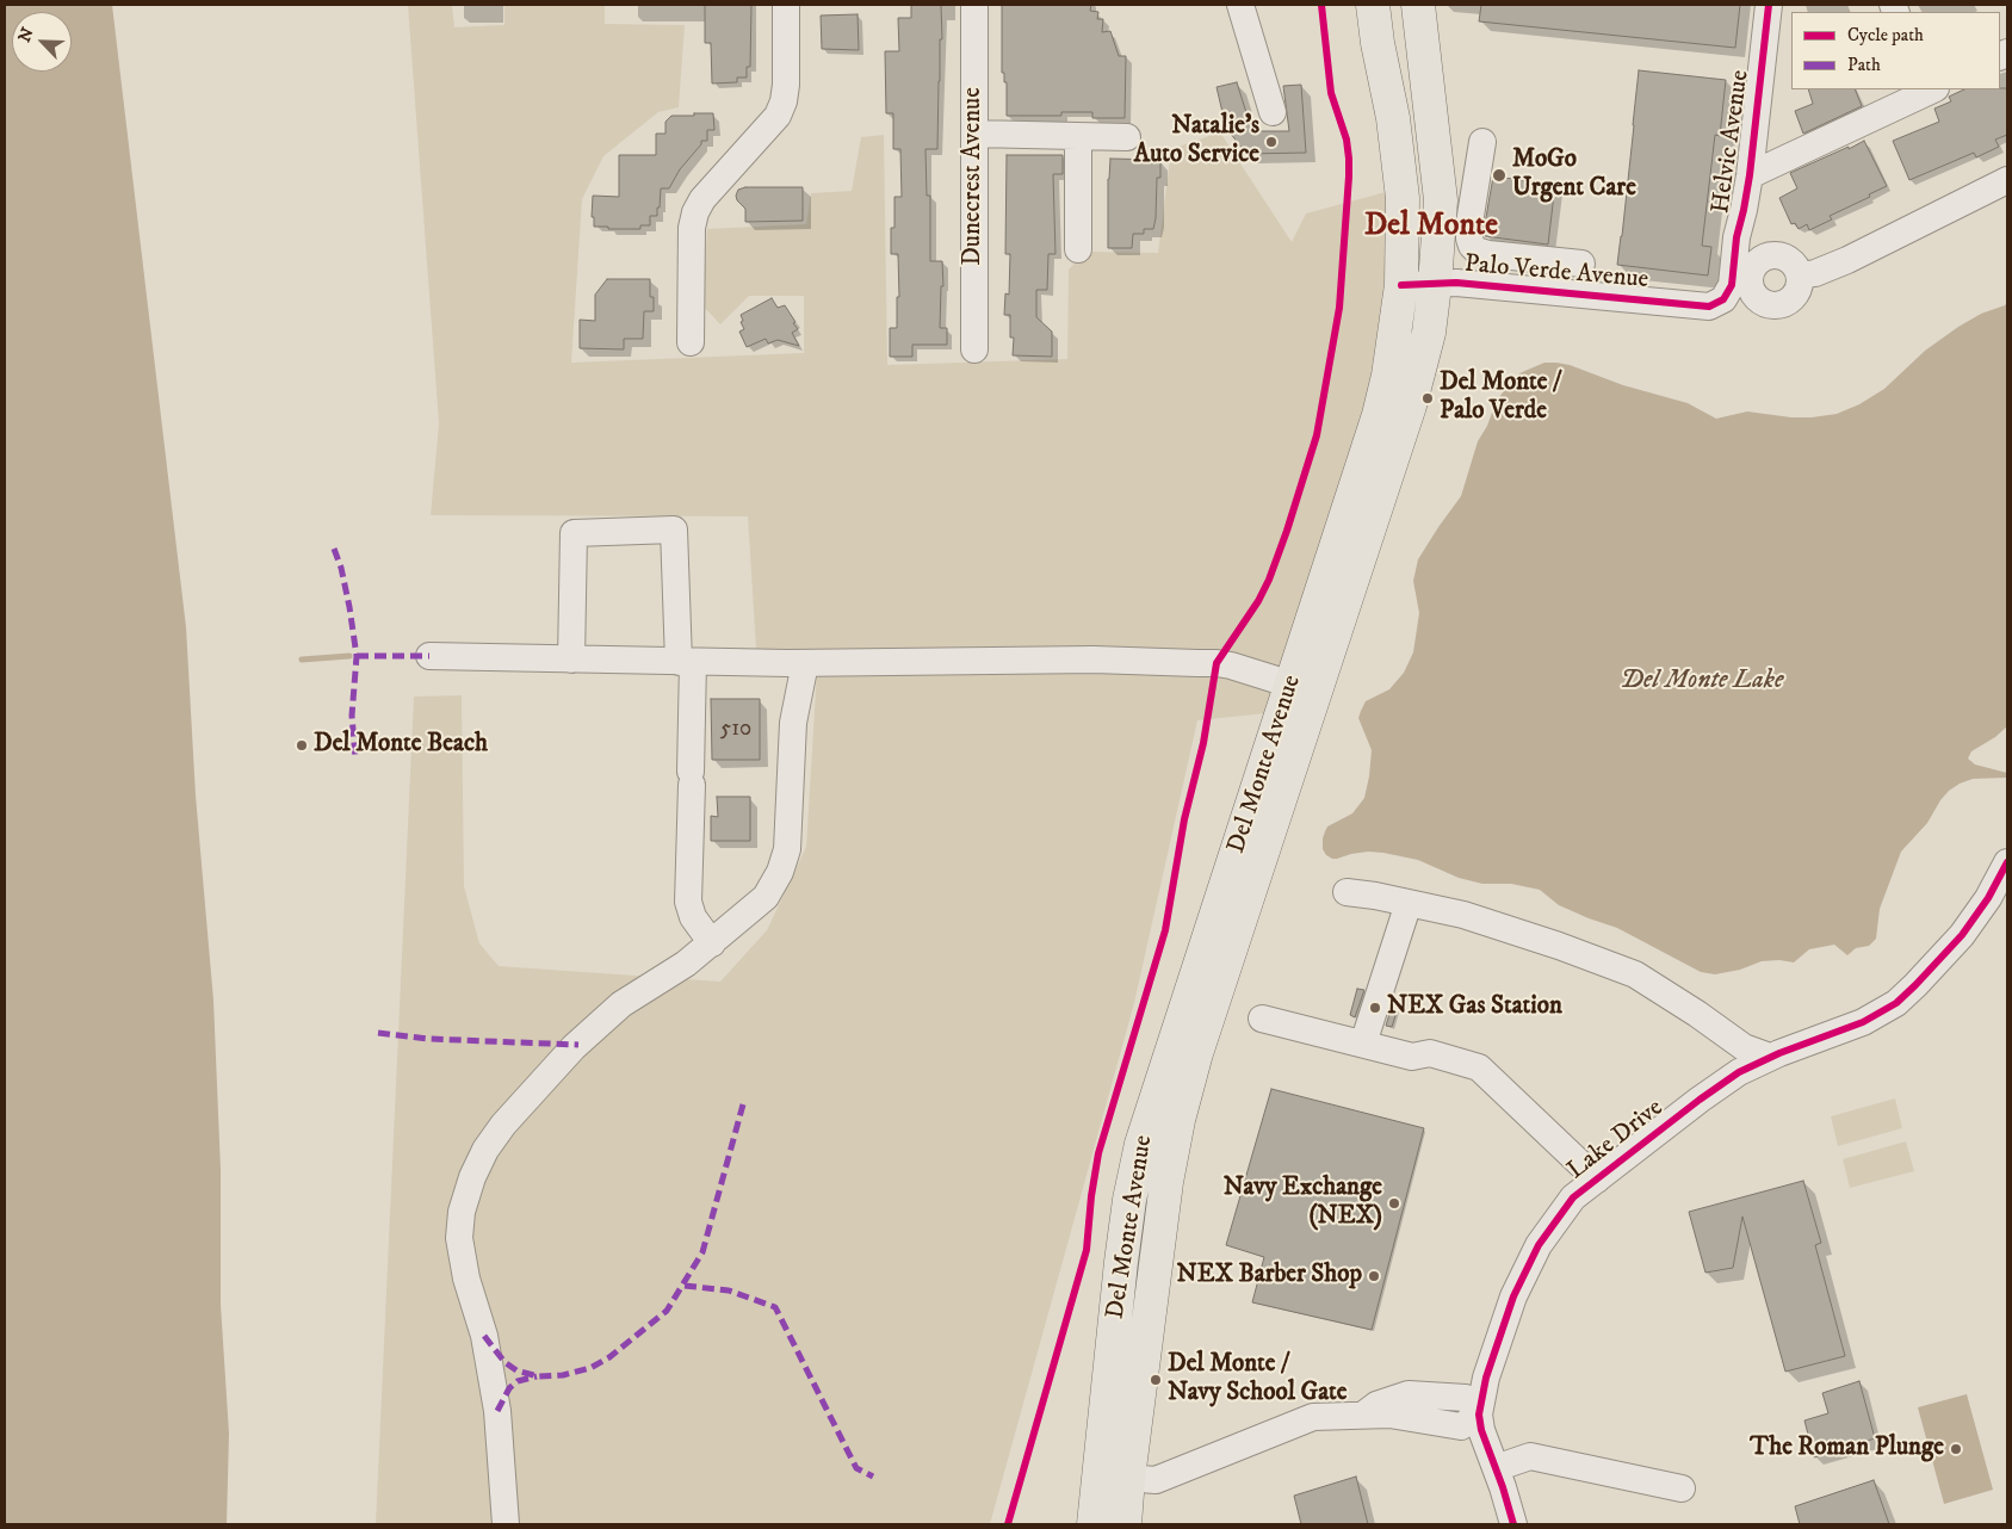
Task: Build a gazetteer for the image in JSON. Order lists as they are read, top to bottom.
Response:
{
  "streets": {
    "main road": ["Del Monte Avenue"],
    "street": [
      "Helvic Avenue",
      "Dunecrest Avenue",
      "Palo Verde Avenue",
      "Lake Drive"
    ]
  },
  "crossings": [
    ["Helvic Avenue", "Palo Verde Avenue"],
    ["Palo Verde Avenue", "Del Monte Avenue"]
  ],
  "districts": ["Del Monte"],
  "water": ["Del Monte Lake"],
  "places": [
    "Natalie's Auto Service",
    "MoGo Urgent Care",
    "Del Monte / Palo Verde",
    "Del Monte Beach",
    "NEX Gas Station",
    "Navy Exchange (NEX)",
    "NEX Barber Shop",
    "Del Monte / Navy School Gate",
    "The Roman Plunge"
  ],
  "house_numbers": ["510"],
  "legend": ["Cycle path", "Path"],
  "north": "top left"
}
